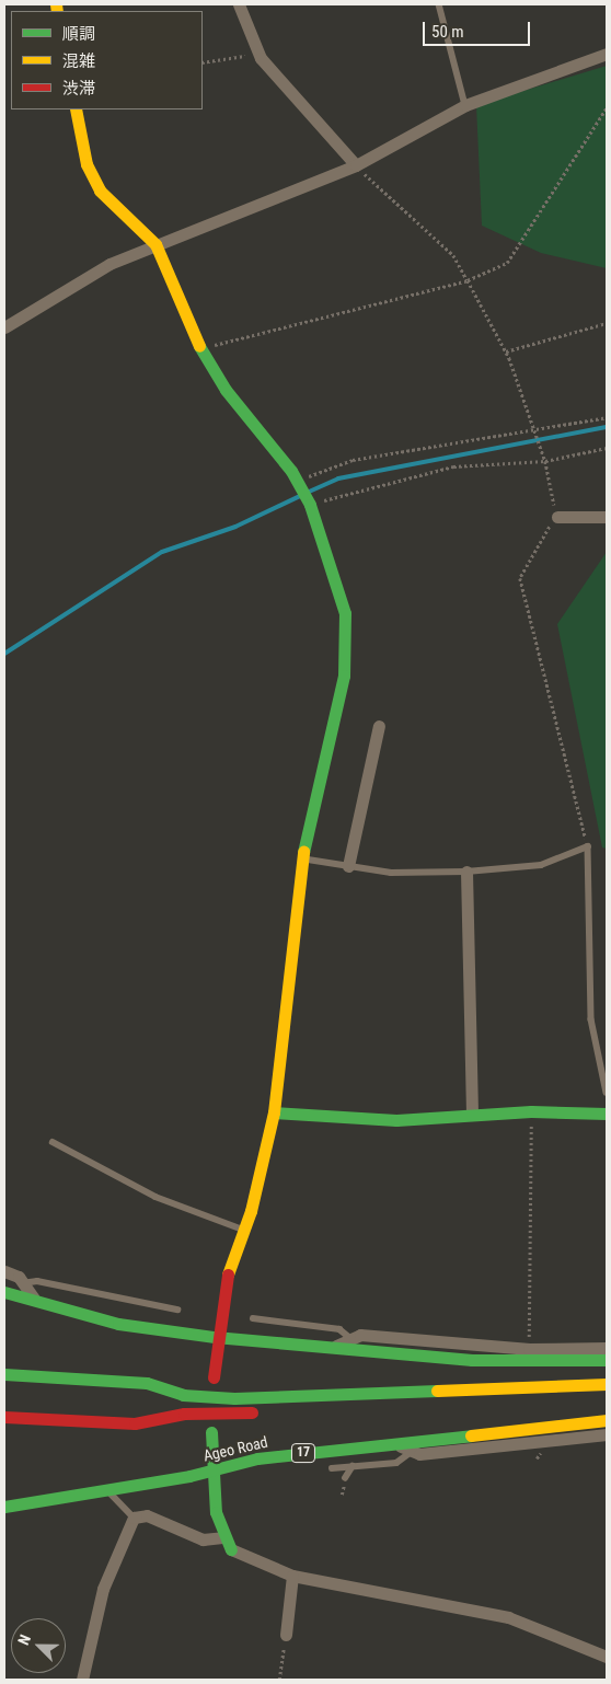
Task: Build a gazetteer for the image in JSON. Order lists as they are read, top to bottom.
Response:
{
  "streets": {
    "main road": ["Ageo Road", "17"]
  },
  "legend": ["順調", "混雑", "渋滞"],
  "scale_bar": "50 m",
  "north": "top left"
}
